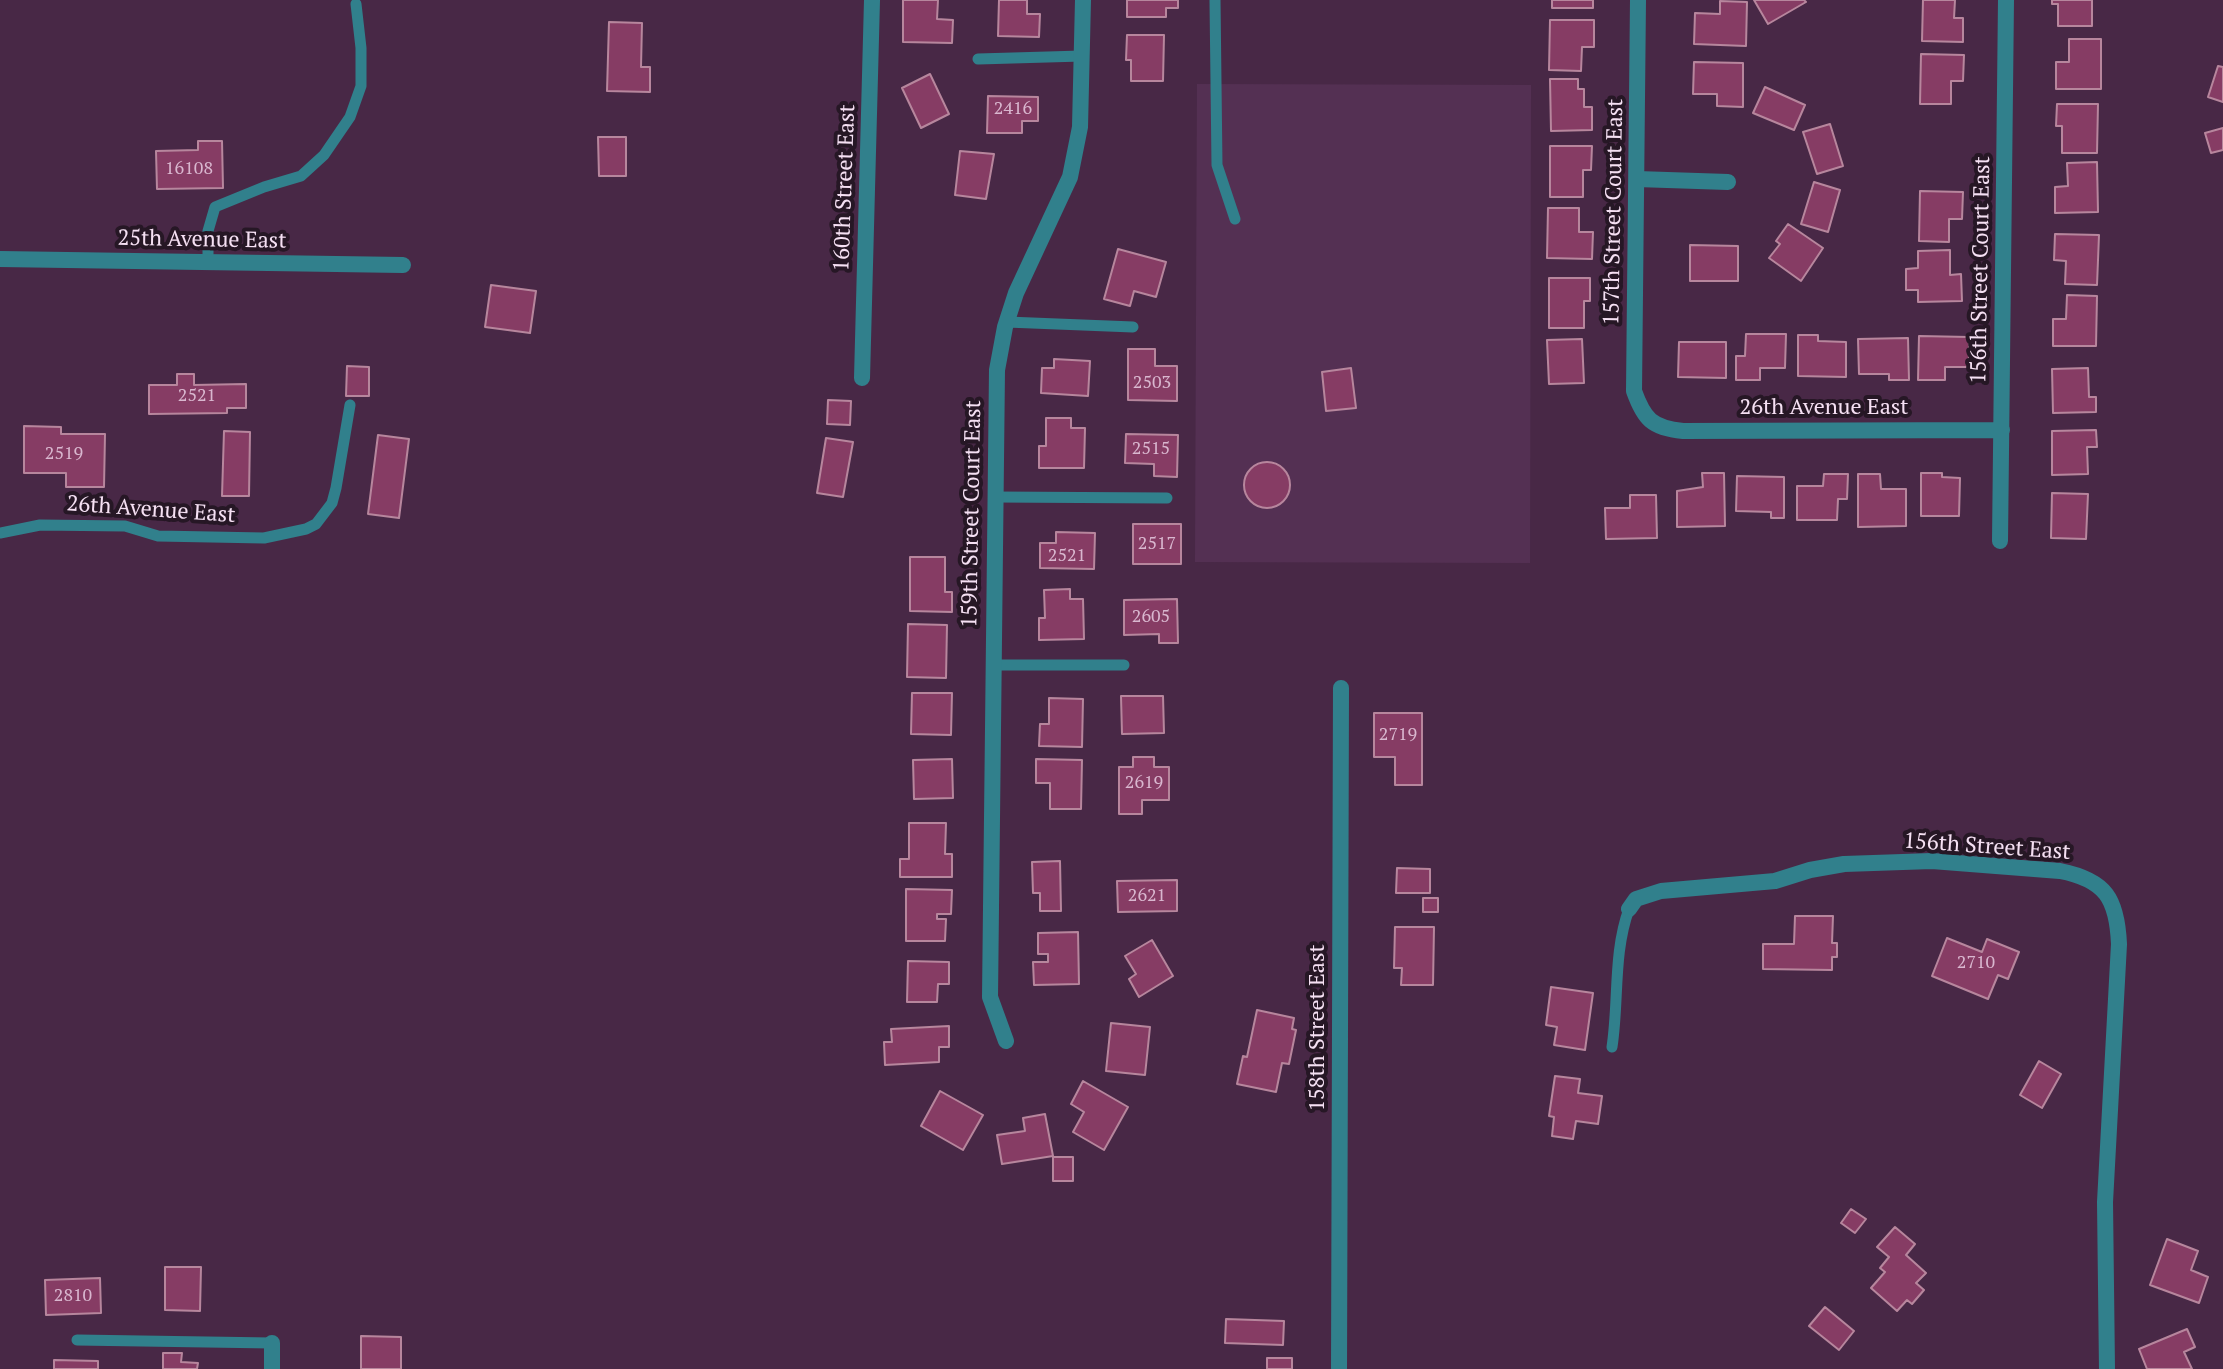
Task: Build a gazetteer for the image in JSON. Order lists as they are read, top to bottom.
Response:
{
  "streets": {
    "street": [
      "160th Street East",
      "157th Street Court East",
      "25th Avenue East",
      "156th Street Court East",
      "26th Avenue East",
      "159th Street Court East",
      "156th Street East",
      "158th Street East"
    ]
  },
  "crossings": [
    ["157th Street Court East", "26th Avenue East"],
    ["156th Street Court East", "26th Avenue East"]
  ],
  "house_numbers": [
    "2416",
    "16108",
    "2503",
    "2521",
    "2515",
    "2519",
    "2517",
    "2521",
    "2605",
    "2719",
    "2619",
    "2621",
    "2710",
    "2810"
  ]
}
